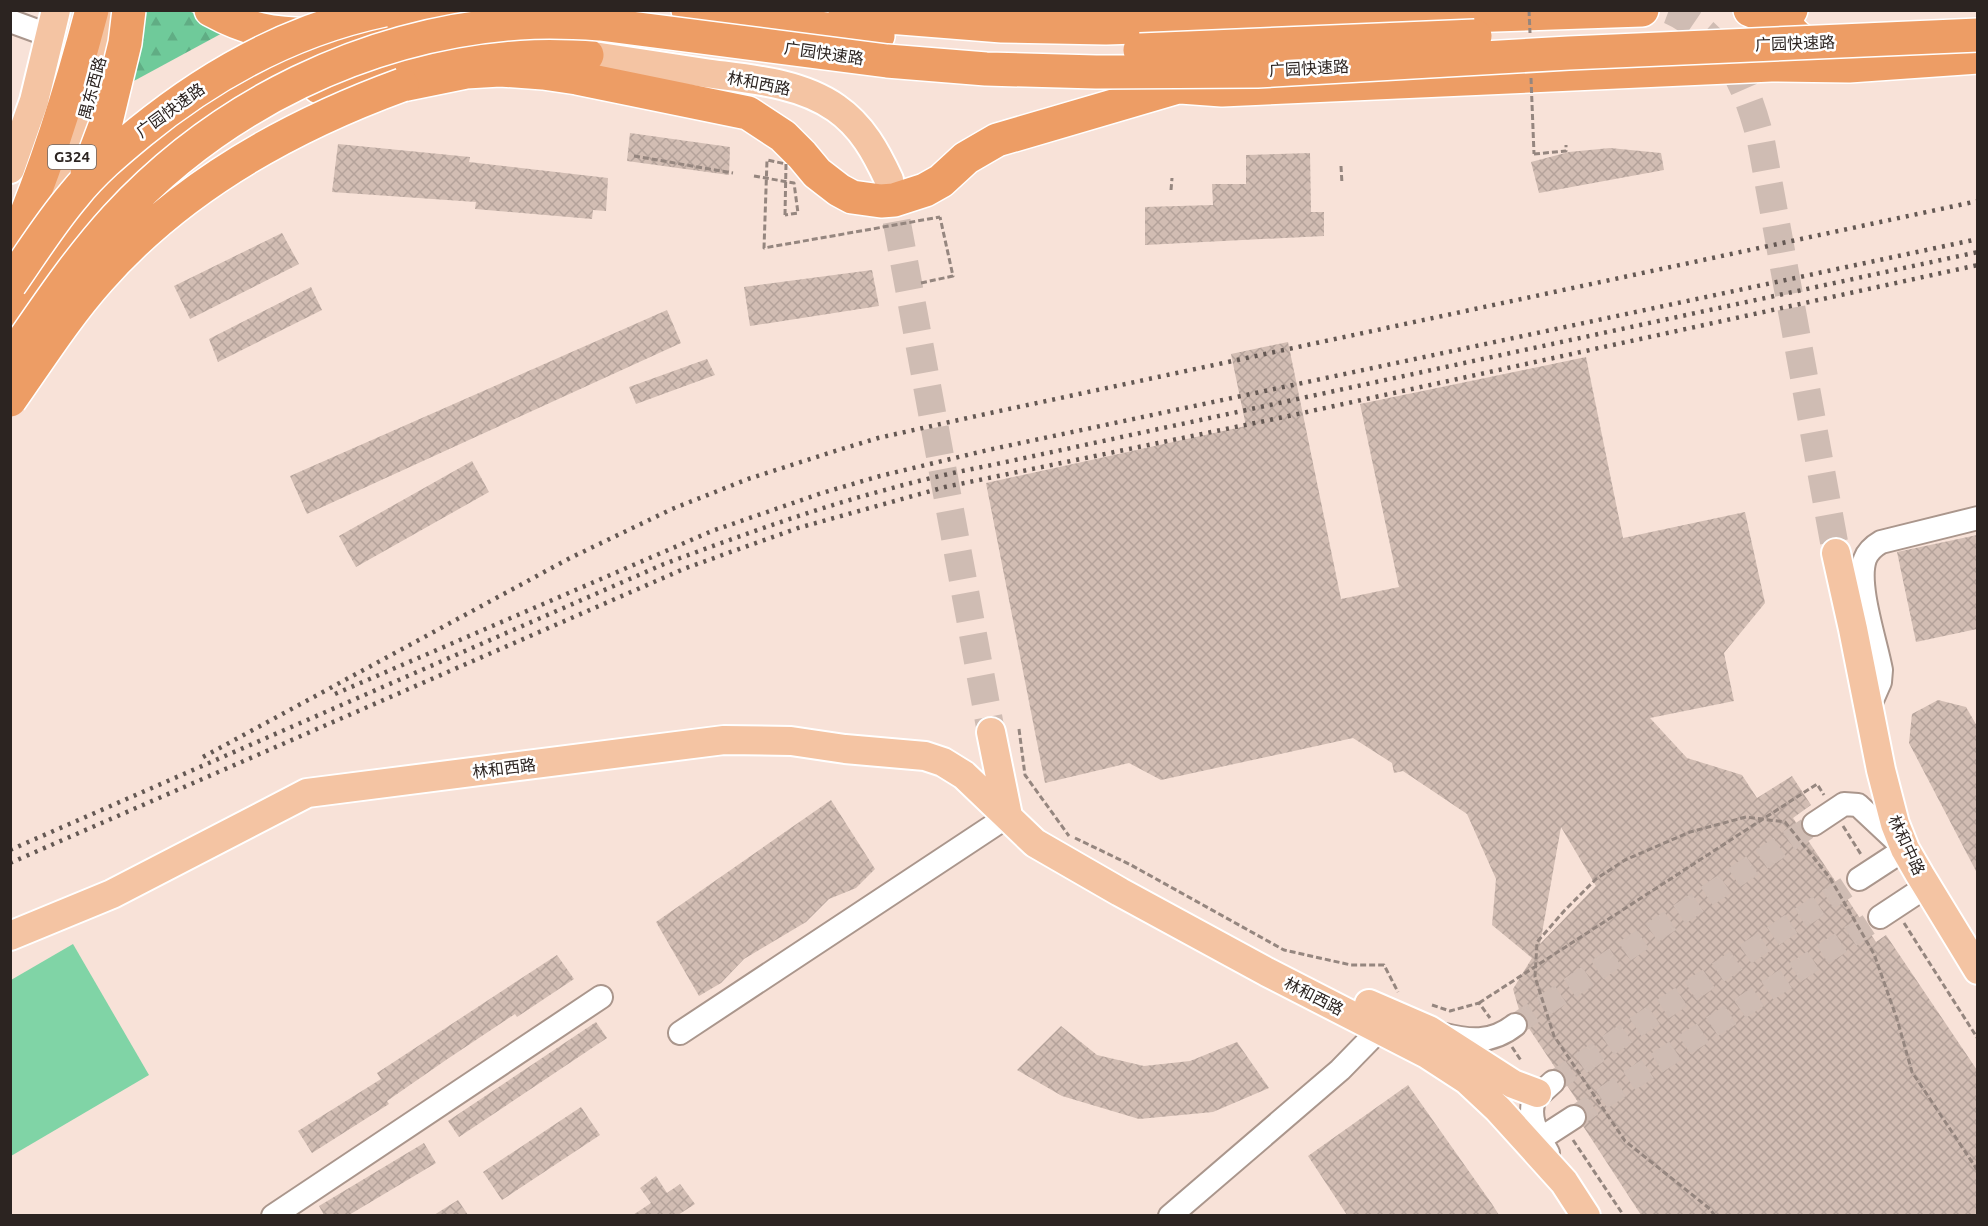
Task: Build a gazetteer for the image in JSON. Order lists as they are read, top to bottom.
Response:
{
  "streets": {
    "highway": ["广园快速路"],
    "main road": [
      "林和西路",
      "禺东西路",
      "G324",
      "林和中路"
    ]
  }
}
